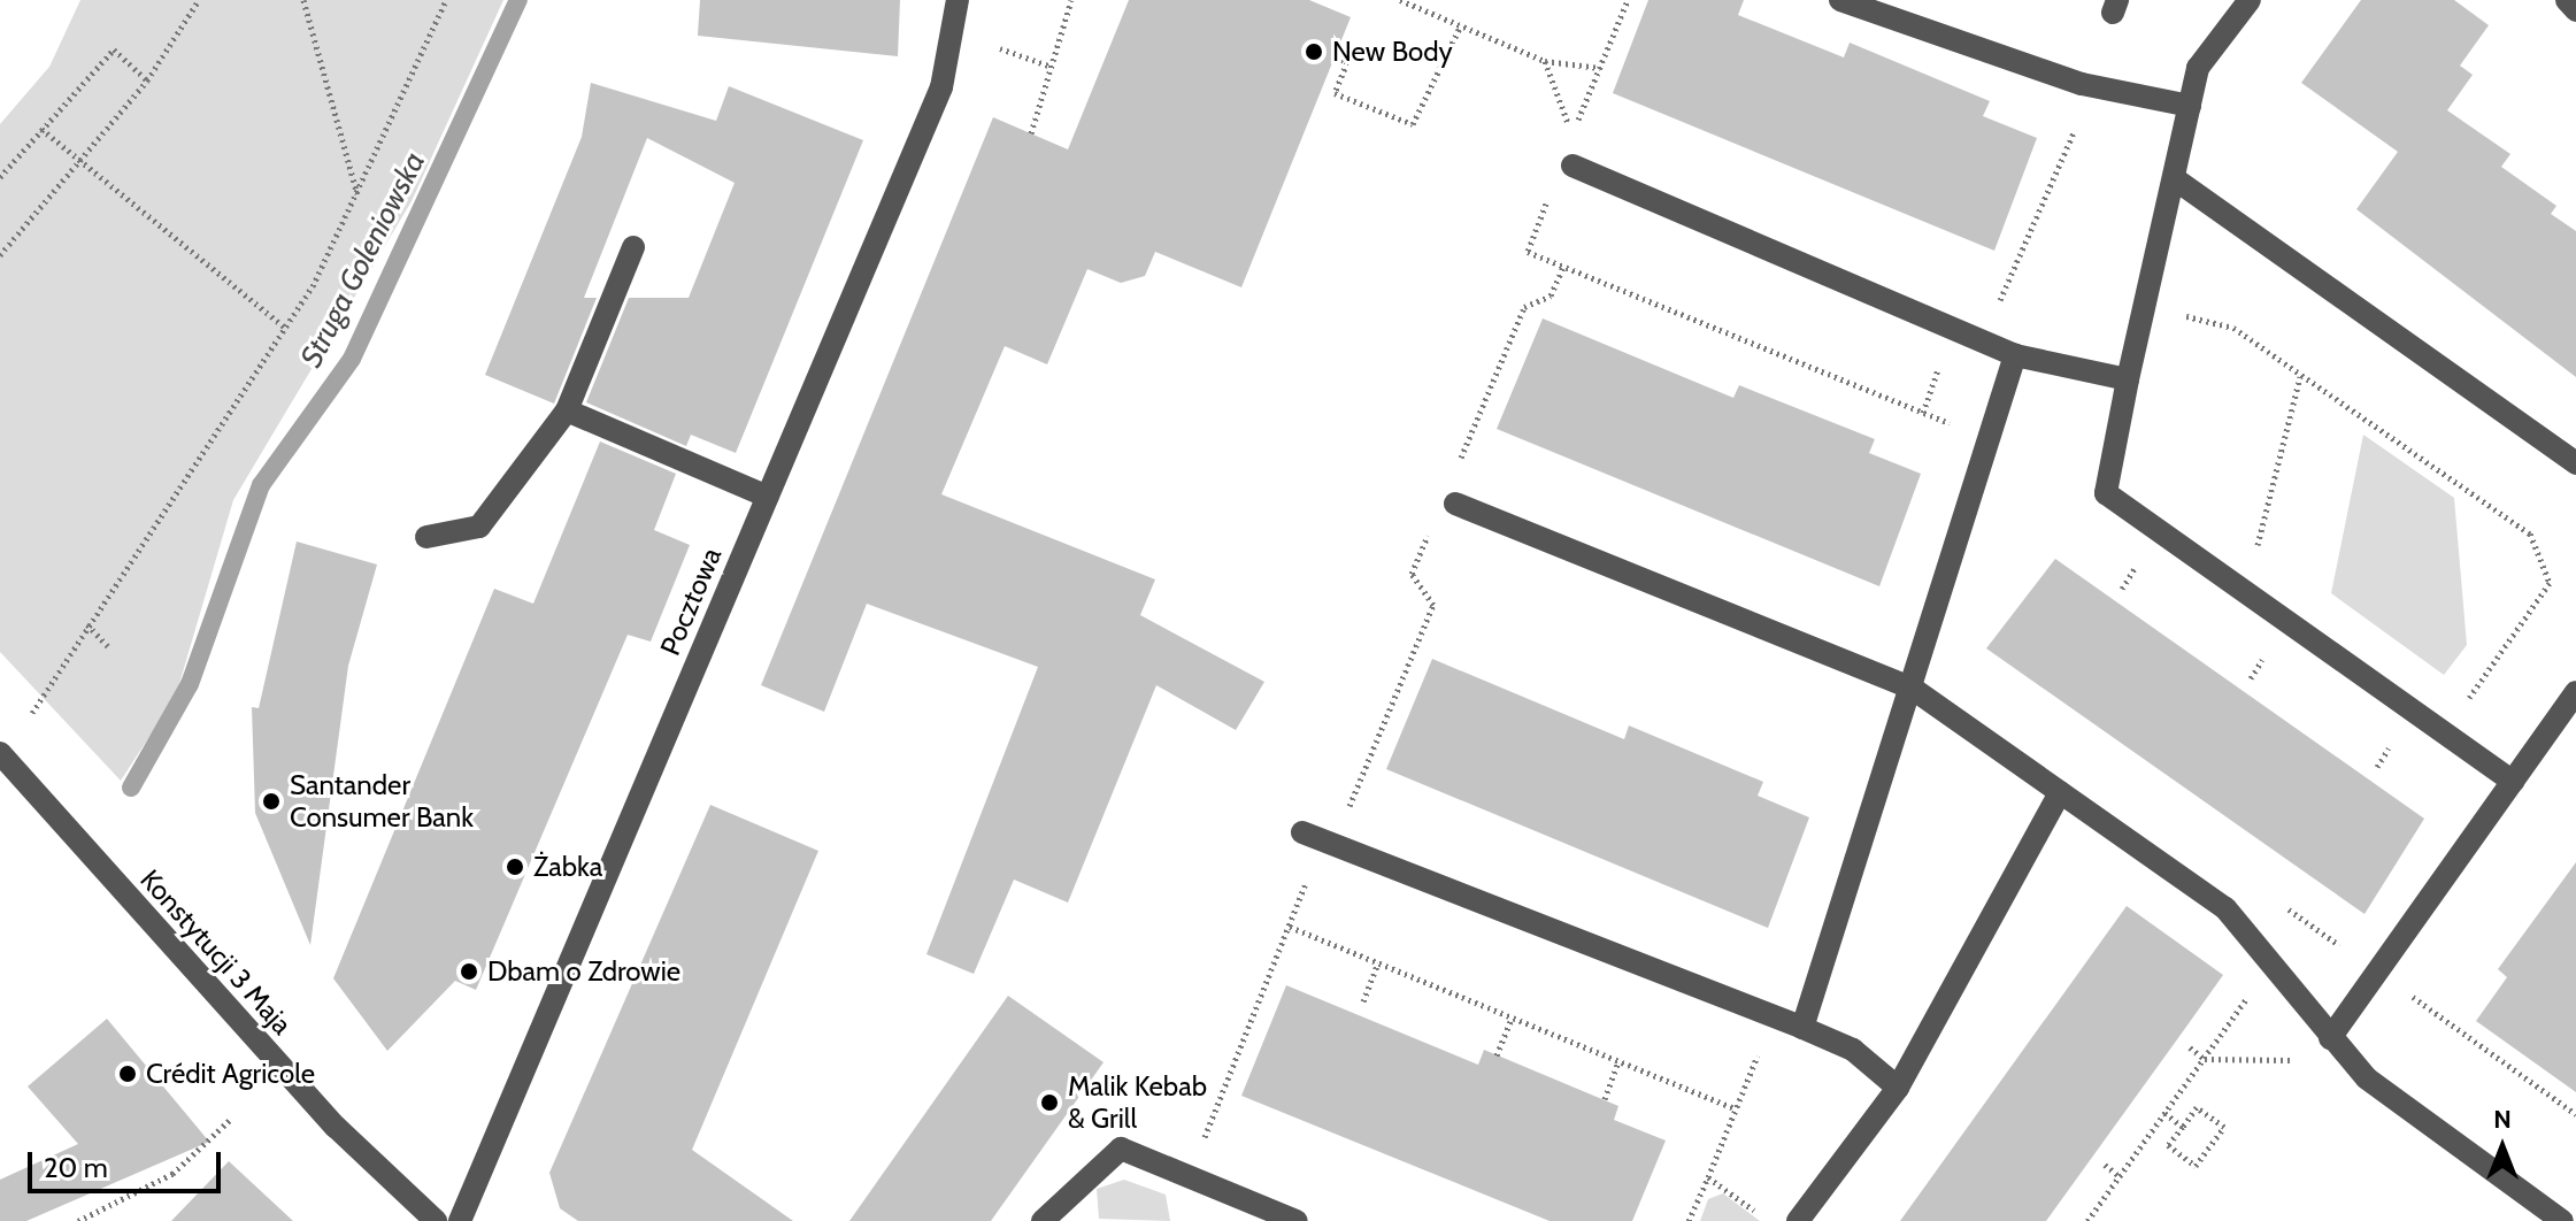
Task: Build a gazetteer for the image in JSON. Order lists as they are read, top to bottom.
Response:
{
  "streets": {
    "street": ["Pocztowa", "Konstytucji 3 Maja"]
  },
  "water": ["Struga Goleniowska"],
  "places": [
    "New Body",
    "Santander Consumer Bank",
    "Żabka",
    "Dbam o Zdrowie",
    "Crédit Agricole",
    "Malik Kebab & Grill"
  ],
  "scale_bar": "20 m",
  "north": "top"
}
